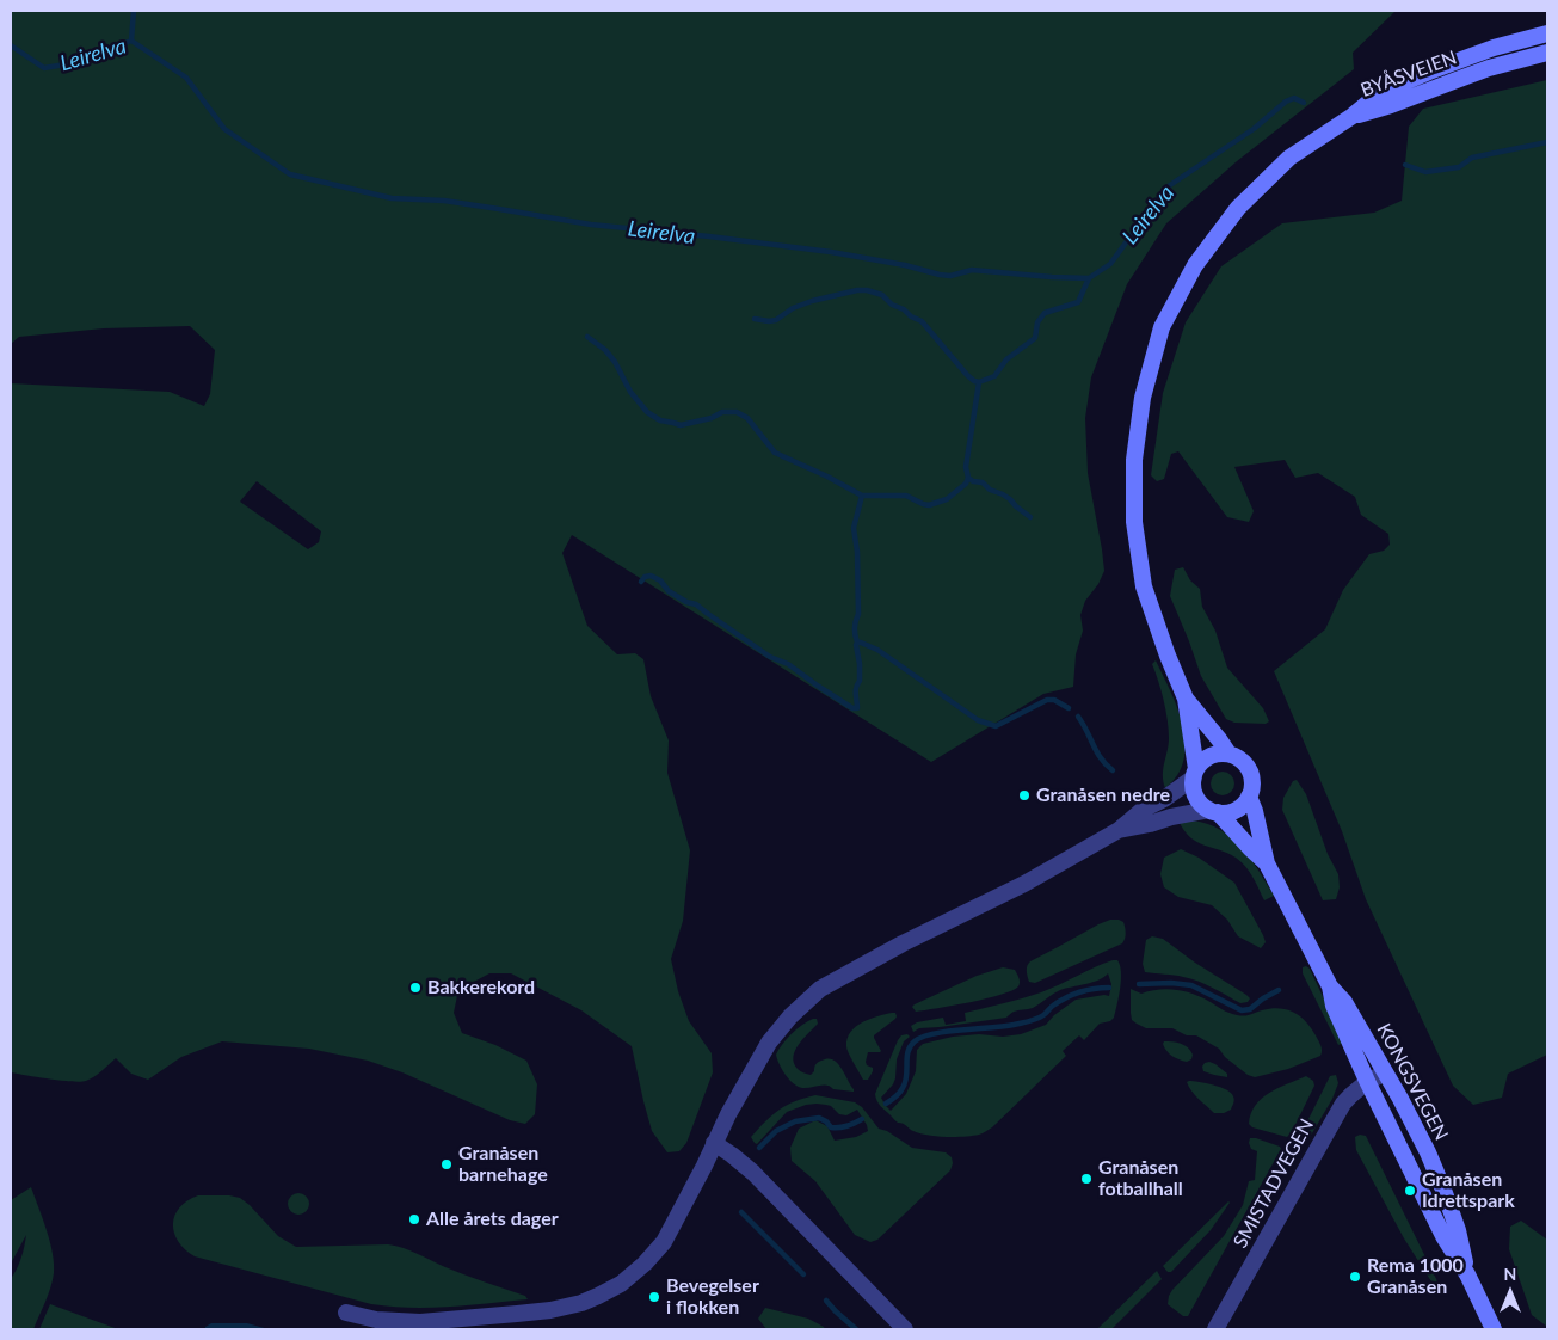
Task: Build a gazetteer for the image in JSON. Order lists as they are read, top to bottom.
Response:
{
  "streets": {
    "main road": ["BYÅSVEIEN", "KONGSVEGEN"],
    "street": ["SMISTADVEGEN"]
  },
  "crossings": [
    ["BYÅSVEIEN", "KONGSVEGEN"],
    ["KONGSVEGEN", "SMISTADVEGEN"]
  ],
  "water": ["Leirelva"],
  "places": [
    "Granåsen nedre",
    "Bakkerekord",
    "Granåsen barnehage",
    "Granåsen fotballhall",
    "Granåsen Idrettspark",
    "Alle årets dager",
    "Rema 1000 Granåsen",
    "Bevegelser i flokken"
  ],
  "north": "top"
}
